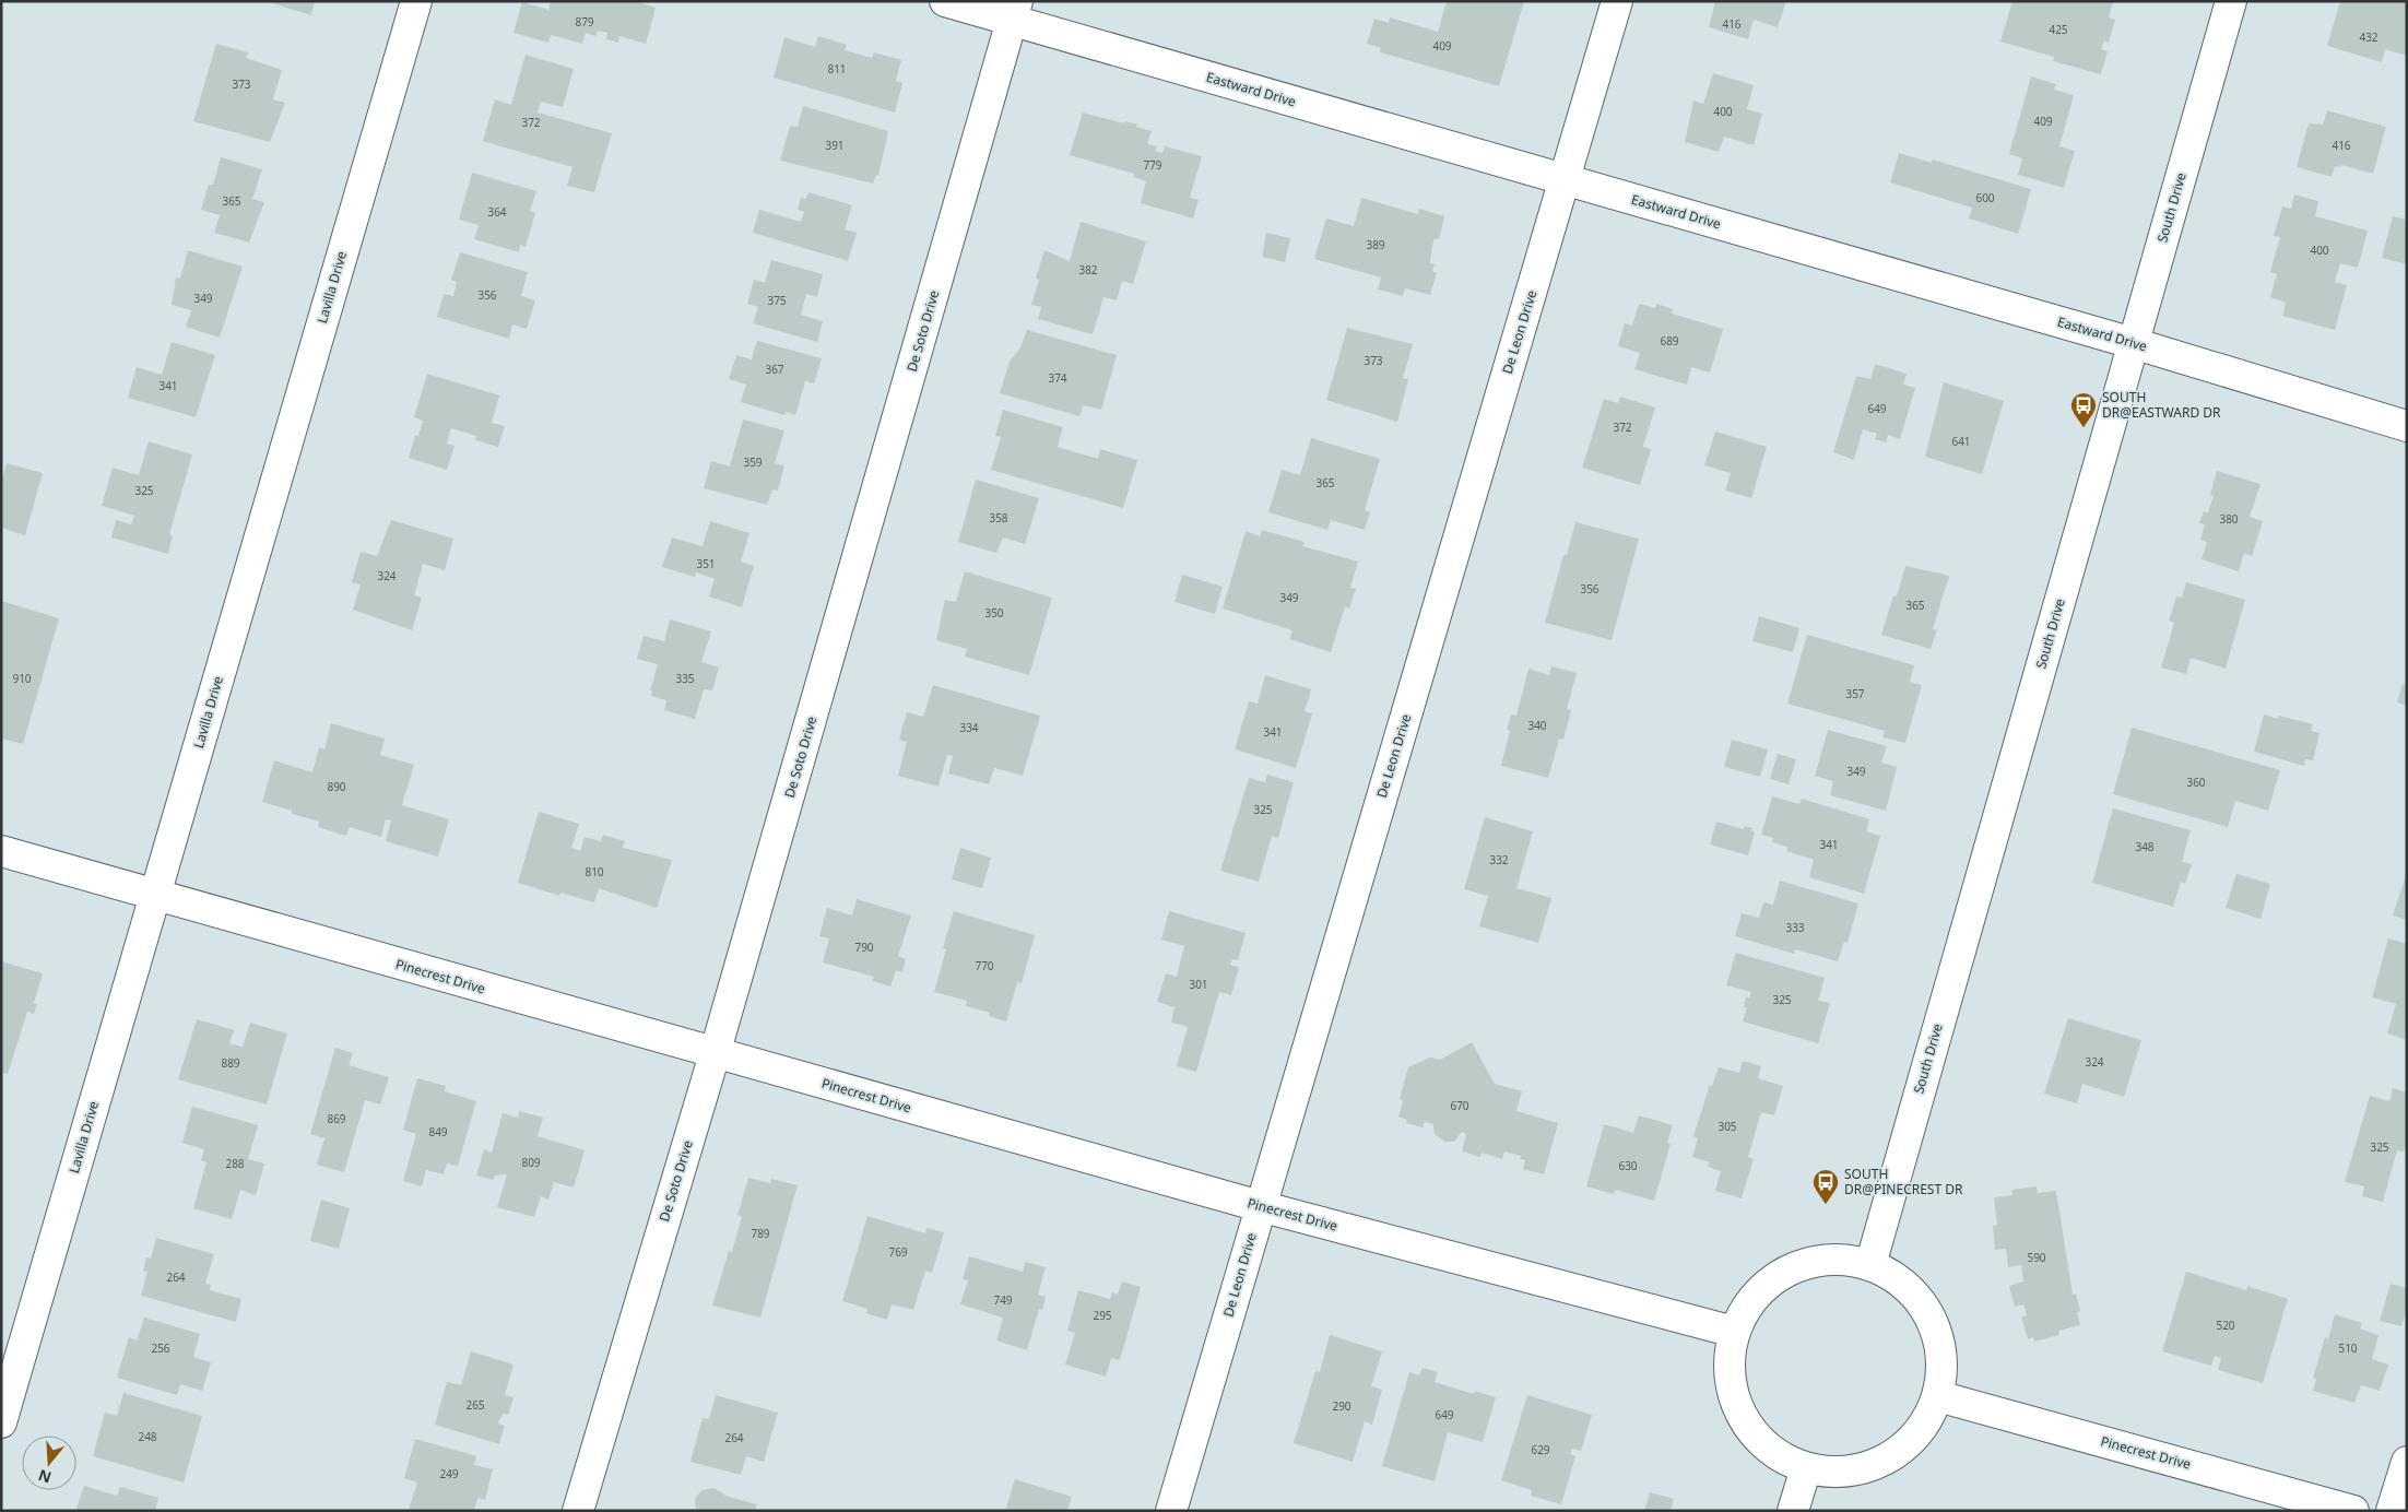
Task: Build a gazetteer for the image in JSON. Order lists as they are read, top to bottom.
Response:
{
  "streets": {
    "street": [
      "Eastward Drive",
      "South Drive",
      "Lavilla Drive",
      "De Soto Drive",
      "De Leon Drive",
      "Pinecrest Drive"
    ]
  },
  "crossings": [
    ["Eastward Drive", "South Drive"],
    ["Eastward Drive", "De Soto Drive"],
    ["Eastward Drive", "De Leon Drive"],
    ["Lavilla Drive", "Pinecrest Drive"],
    ["De Soto Drive", "Pinecrest Drive"],
    ["De Leon Drive", "Pinecrest Drive"]
  ],
  "places": {
    "bus stop": ["SOUTH DR@EASTWARD DR", "SOUTH DR@PINECREST DR"]
  },
  "house_numbers": [
    "879",
    "416",
    "425",
    "432",
    "409",
    "811",
    "373",
    "400",
    "409",
    "372",
    "391",
    "416",
    "779",
    "600",
    "365",
    "364",
    "389",
    "400",
    "382",
    "356",
    "349",
    "375",
    "689",
    "373",
    "367",
    "374",
    "341",
    "649",
    "372",
    "641",
    "359",
    "365",
    "325",
    "358",
    "380",
    "351",
    "324",
    "356",
    "349",
    "365",
    "350",
    "910",
    "335",
    "357",
    "340",
    "334",
    "341",
    "349",
    "360",
    "890",
    "325",
    "341",
    "348",
    "332",
    "810",
    "333",
    "790",
    "770",
    "301",
    "325",
    "324",
    "889",
    "670",
    "869",
    "305",
    "849",
    "325",
    "809",
    "288",
    "630",
    "789",
    "769",
    "590",
    "264",
    "749",
    "295",
    "520",
    "256",
    "510",
    "265",
    "290",
    "649",
    "248",
    "264",
    "629",
    "249"
  ],
  "north": "bottom"
}
